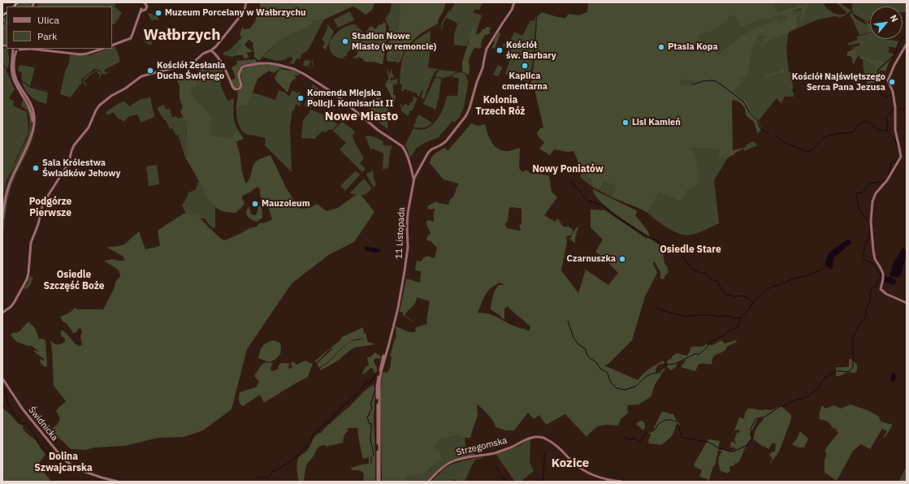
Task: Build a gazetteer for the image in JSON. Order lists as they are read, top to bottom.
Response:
{
  "streets": {
    "street": ["11 Listopada", "Świdnicka", "Strzegomska"]
  },
  "districts": [
    "Wałbrzych",
    "Kolonia Trzech Róż",
    "Nowe Miasto",
    "Nowy Poniatów",
    "Podgórze Pierwsze",
    "Osiedle Stare",
    "Osiedle Szczęść Boże",
    "Dolina Szwajcarska",
    "Kozice"
  ],
  "places": [
    "Muzeum Porcelany w Wałbrzychu",
    "Stadion Nowe Miasto (w remoncie)",
    "Ptasia Kopa",
    "Kościół św. Barbary",
    "Kaplica cmentarna",
    "Kościół Zesłania Ducha Świętego",
    "Kościół Najświętszego Serca Pana Jezusa",
    "Komenda Miejska Policji. Komisariat II",
    "Lisi Kamień",
    "Sala Królestwa Świadków Jehowy",
    "Mauzoleum",
    "Czarnuszka"
  ],
  "legend": ["Ulica", "Park"],
  "north": "top right"
}
